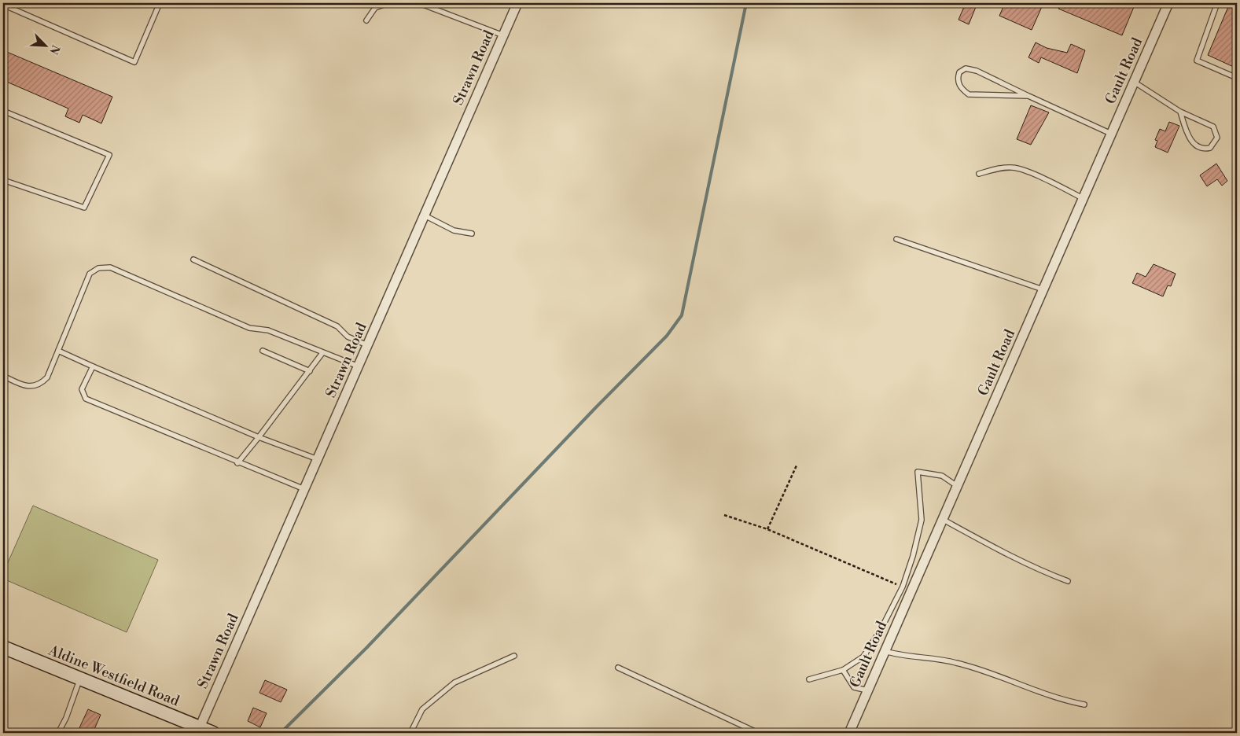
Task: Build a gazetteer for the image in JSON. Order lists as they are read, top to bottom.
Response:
{
  "streets": {
    "main road": ["Aldine Westfield Road"],
    "street": ["Strawn Road", "Gault Road"]
  },
  "crossings": [
    ["Strawn Road", "Aldine Westfield Road"]
  ],
  "north": "bottom right"
}
